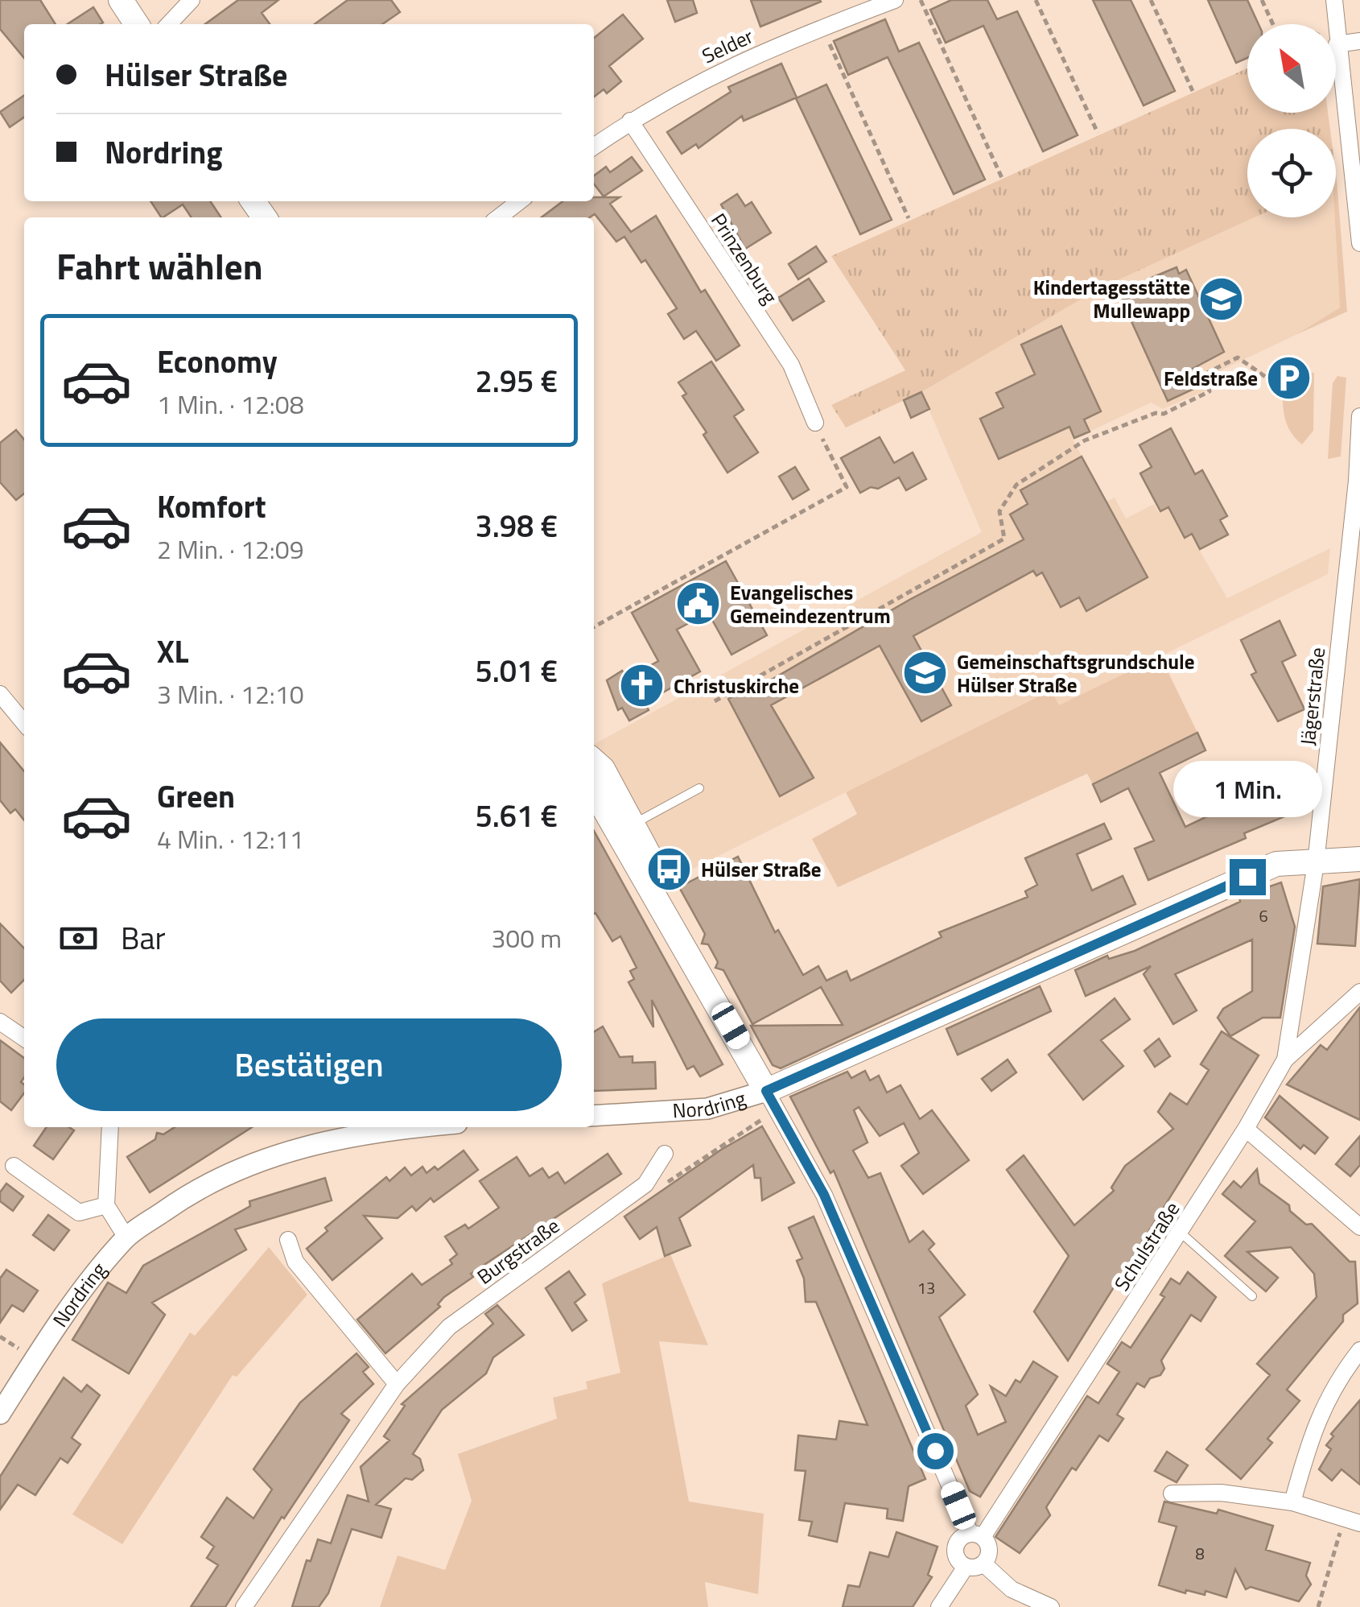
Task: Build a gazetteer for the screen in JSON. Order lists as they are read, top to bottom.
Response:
{
  "streets": {
    "main road": ["Nordring"],
    "street": [
      "Selder",
      "Prinzenburg",
      "Jägerstraße",
      "Schulstraße",
      "Burgstraße"
    ]
  },
  "crossings": [
    ["Selder", "Prinzenburg"],
    ["Jägerstraße", "Nordring"],
    ["Jägerstraße", "Schulstraße"]
  ],
  "places": {
    "school or university": ["Kindertagesstätte Mullewapp", "Gemeinschaftsgrundschule Hülser Straße"],
    "parking": ["Feldstraße"],
    "public building": ["Evangelisches Gemeindezentrum"],
    "church": ["Christuskirche"],
    "bus stop": ["Hülser Straße"]
  },
  "house_numbers": ["6", "13", "8"],
  "north": "top left",
  "page": {
    "banner": ["Hülser Straße", "Nordring"],
    "heading": "Fahrt wählen",
    "list": [
      {
        "name": "Economy",
        "note": "1 Min. · 12:08",
        "value": "2.95 €"
      },
      {
        "name": "Komfort",
        "note": "2 Min. · 12:09",
        "value": "3.98 €"
      },
      {
        "name": "XL",
        "note": "3 Min. · 12:10",
        "value": "5.01 €"
      },
      {
        "name": "Green",
        "note": "4 Min. · 12:11",
        "value": "5.61 €"
      }
    ],
    "bubble": "1 Min.",
    "pay": ["Bar", "300 m"],
    "buttons": "Bestätigen"
  }
}
